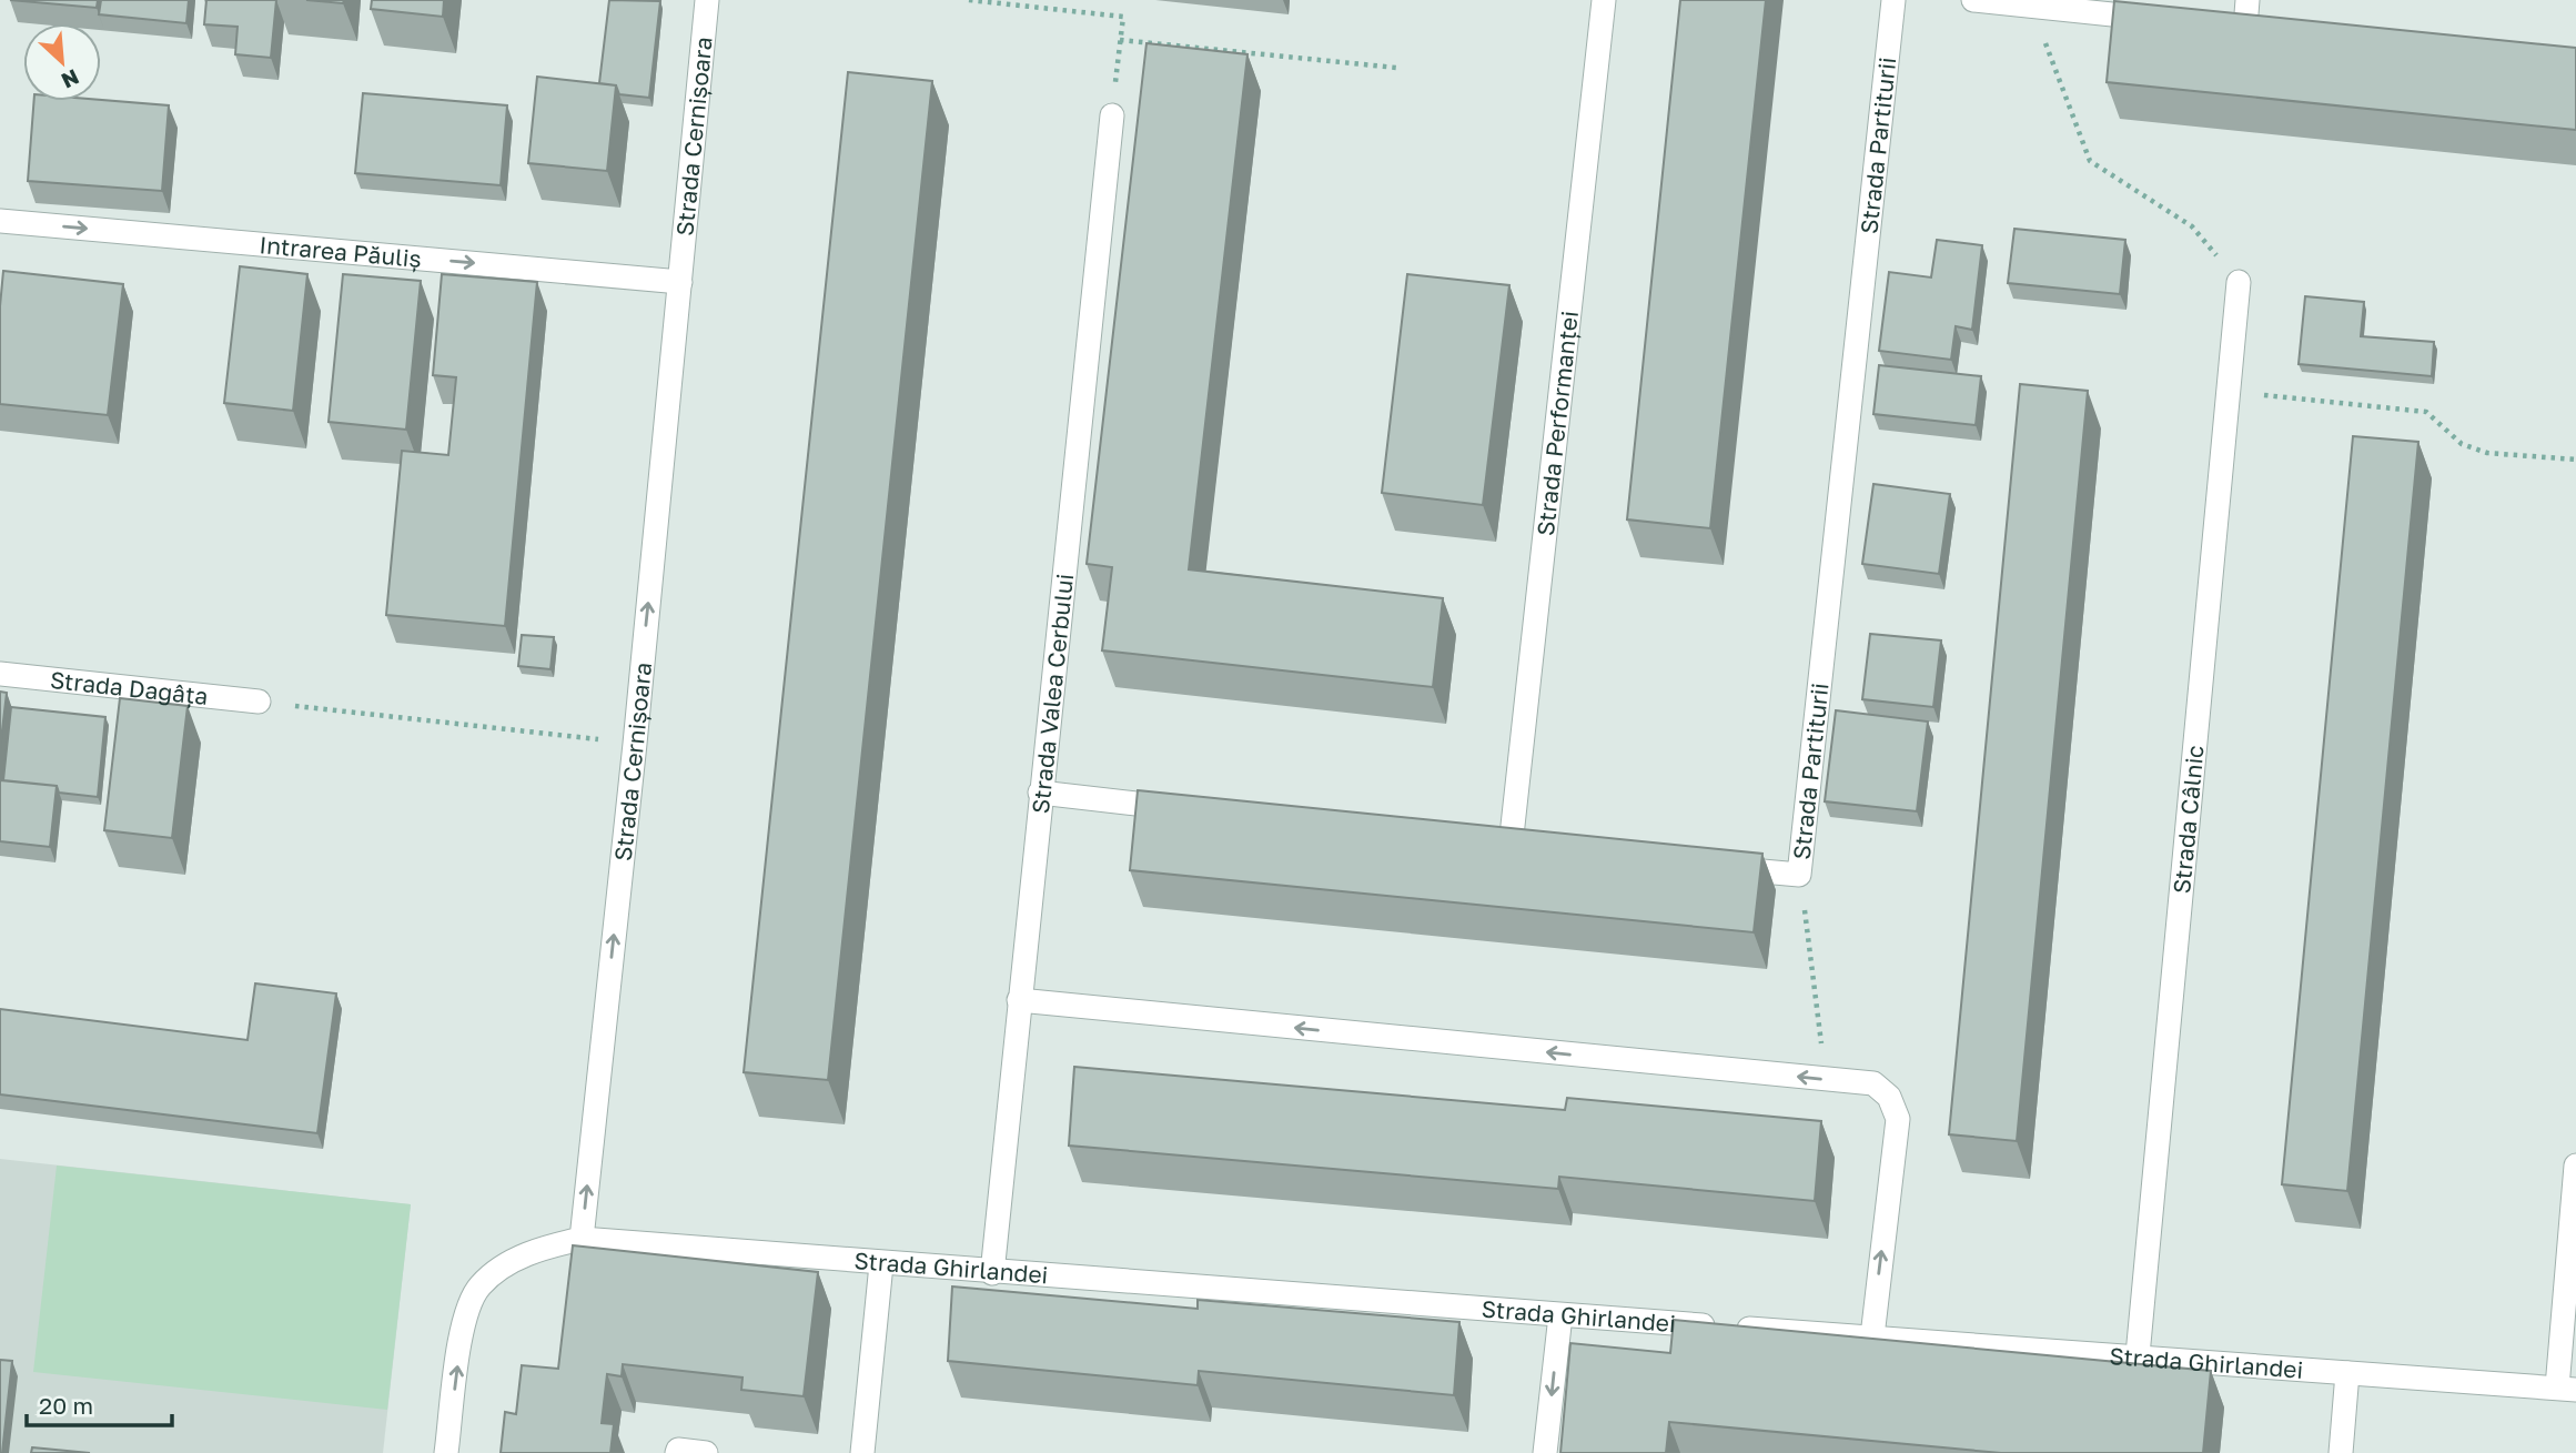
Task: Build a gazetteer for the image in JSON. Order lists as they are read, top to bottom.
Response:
{
  "streets": {
    "street": [
      "Strada Cernișoara",
      "Strada Partiturii",
      "Intrarea Păuliș",
      "Strada Performanței",
      "Strada Dagâța",
      "Strada Valea Cerbului",
      "Strada Câlnic",
      "Strada Ghirlandei"
    ]
  },
  "crossings": [
    ["Strada Cernișoara", "Intrarea Păuliș"],
    ["Strada Cernișoara", "Strada Ghirlandei"],
    ["Strada Valea Cerbului", "Strada Ghirlandei"],
    ["Strada Câlnic", "Strada Ghirlandei"]
  ],
  "one_way": ["Strada Cernișoara", "Intrarea Păuliș"],
  "scale_bar": "20 m",
  "north": "bottom right"
}
